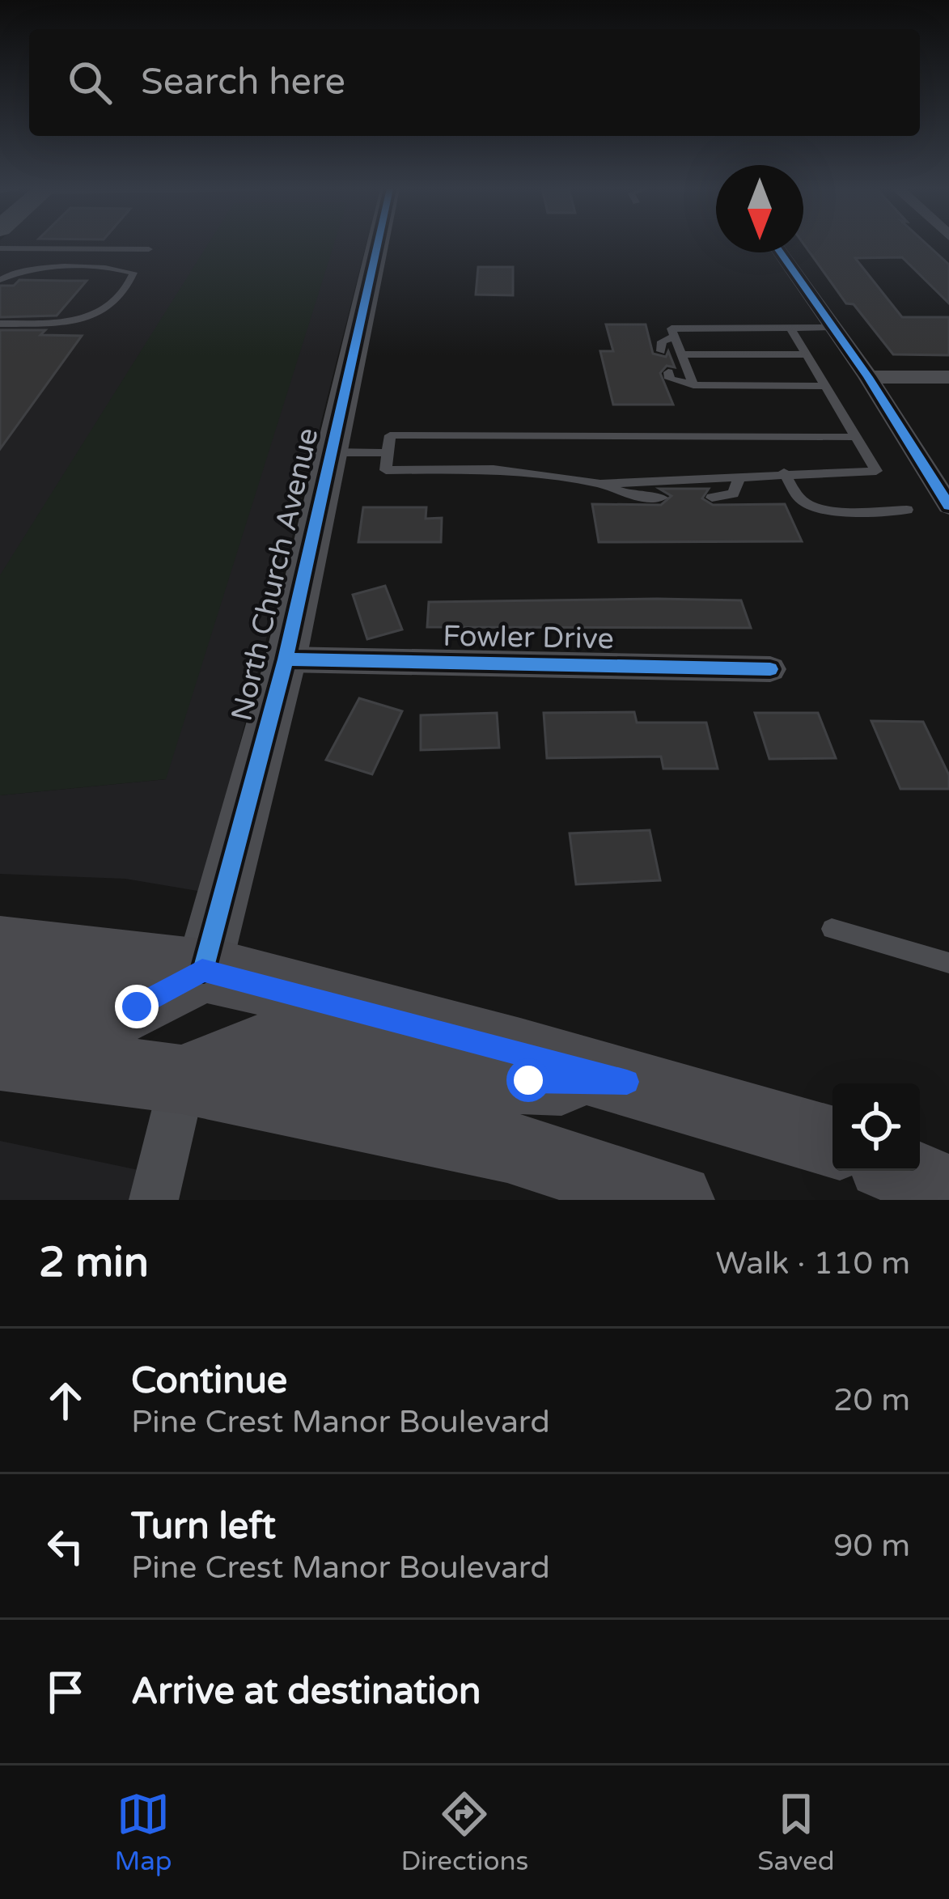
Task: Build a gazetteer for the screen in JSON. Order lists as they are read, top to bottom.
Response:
{
  "streets": {
    "street": ["North Church Avenue", "Fowler Drive"]
  },
  "crossings": [
    ["North Church Avenue", "Fowler Drive"]
  ],
  "north": "bottom",
  "page": {
    "search": "Search here",
    "heading": ["2 min", "Walk · 110 m"],
    "list": [
      ["Continue", "Pine Crest Manor Boulevard", "20 m"],
      ["Turn left", "Pine Crest Manor Boulevard", "90 m"],
      "Arrive at destination"
    ],
    "nav": ["Map", "Directions", "Saved"]
  }
}
